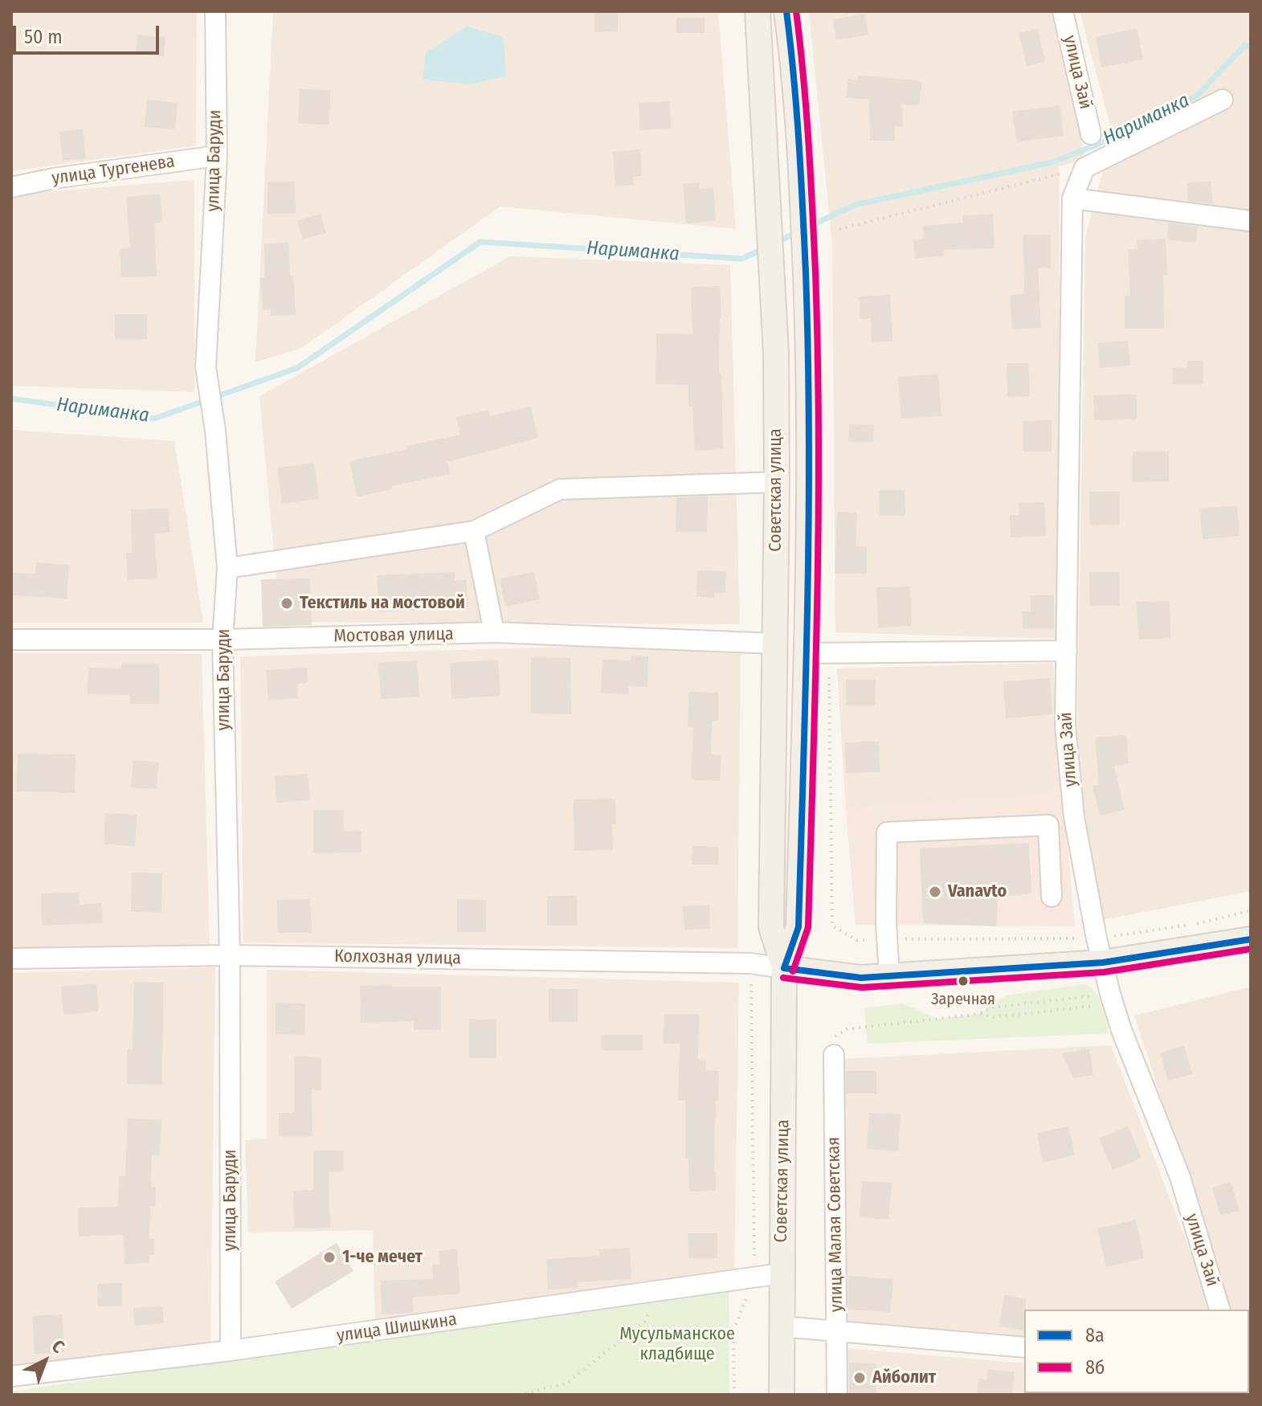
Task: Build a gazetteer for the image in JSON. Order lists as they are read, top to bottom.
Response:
{
  "streets": {
    "main road": ["Советская улица"],
    "street": [
      "улица Зай",
      "улица Баруди",
      "улица Тургенева",
      "Мостовая улица",
      "Колхозная улица",
      "улица Малая Советская",
      "улица Шишкина"
    ]
  },
  "crossings": [
    ["улица Баруди", "улица Тургенева"],
    ["улица Баруди", "Мостовая улица"],
    ["улица Баруди", "Колхозная улица"],
    ["улица Баруди", "улица Шишкина"],
    ["Советская улица", "Мостовая улица"],
    ["Советская улица", "Колхозная улица"],
    ["Советская улица", "улица Шишкина"]
  ],
  "water": ["Нариманка"],
  "parks": ["Мусульманское кладбище"],
  "places": [
    "Текстиль на мостовой",
    "Vanavto",
    "Заречная",
    "1-че мечет",
    "Айболит"
  ],
  "lines": ["transit line 8а", "transit line 8б"],
  "legend": ["8а", "8б"],
  "scale_bar": "50 m",
  "north": "top right"
}
